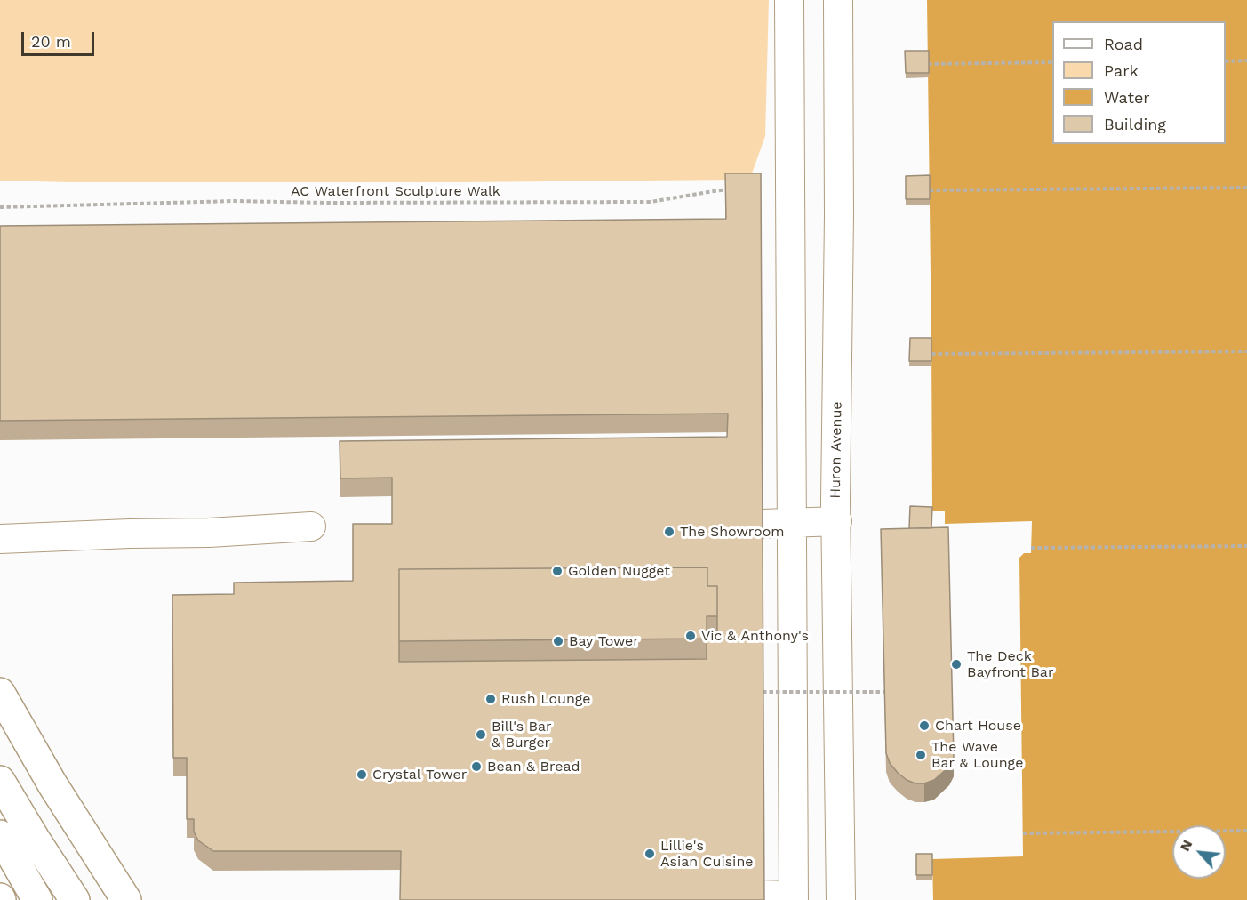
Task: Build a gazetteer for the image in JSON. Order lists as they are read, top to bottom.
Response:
{
  "streets": {
    "street": ["Huron Avenue"],
    "path": ["AC Waterfront Sculpture Walk"]
  },
  "places": [
    "The Showroom",
    "Golden Nugget",
    "Vic & Anthony's",
    "Bay Tower",
    "The Deck Bayfront Bar",
    "Rush Lounge",
    "Chart House",
    "Bill's Bar & Burger",
    "The Wave Bar & Lounge",
    "Bean & Bread",
    "Crystal Tower",
    "Lillie's Asian Cuisine"
  ],
  "legend": [
    "Road",
    "Park",
    "Water",
    "Building"
  ],
  "scale_bar": "20 m",
  "north": "top left"
}
